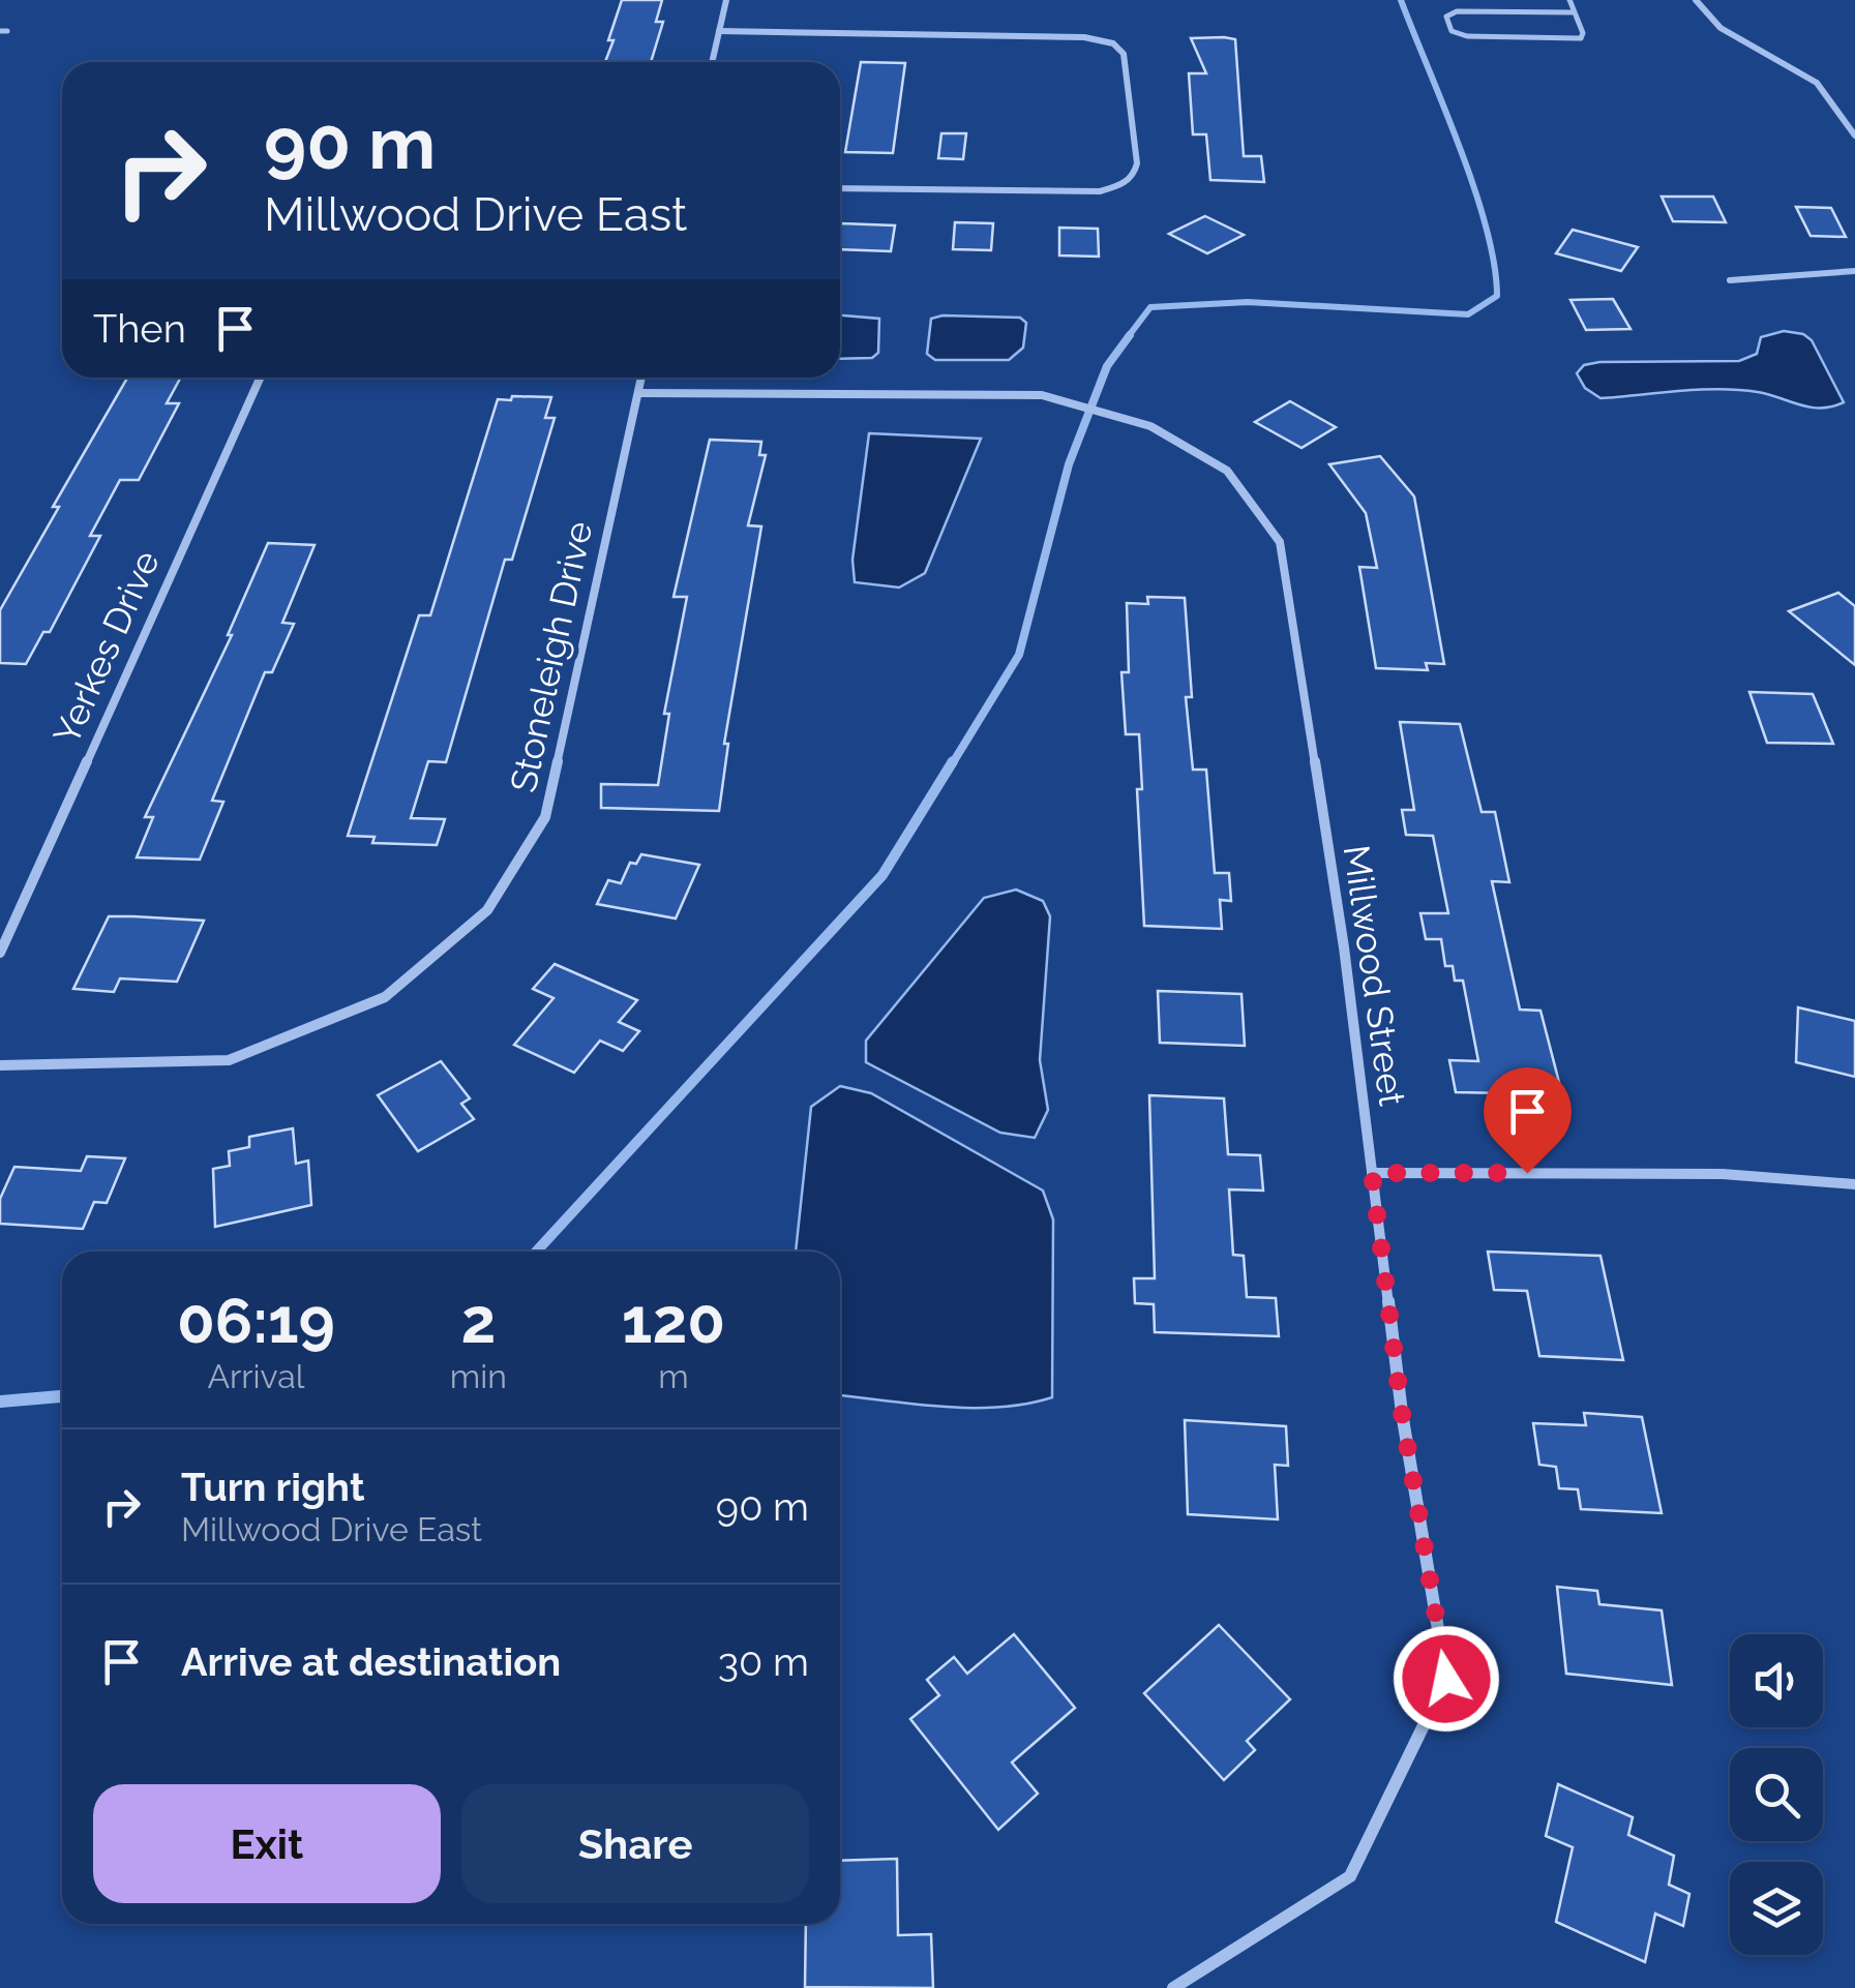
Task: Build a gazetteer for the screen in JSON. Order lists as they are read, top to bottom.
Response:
{
  "streets": {
    "street": ["Yerkes Drive", "Stoneleigh Drive", "Millwood Street"]
  },
  "crossings": [
    ["Stoneleigh Drive", "Millwood Street"]
  ],
  "page": {
    "turn": ["90 m", "Millwood Drive East"],
    "then": "Then",
    "eta": [
      "06:19",
      "Arrival",
      "2",
      "min",
      "120",
      "m"
    ],
    "list": [
      {
        "name": "Turn right",
        "note": "Millwood Drive East",
        "value": "90 m"
      },
      {
        "name": "Arrive at destination",
        "value": "30 m"
      }
    ],
    "buttons": ["Exit", "Share"]
  }
}
